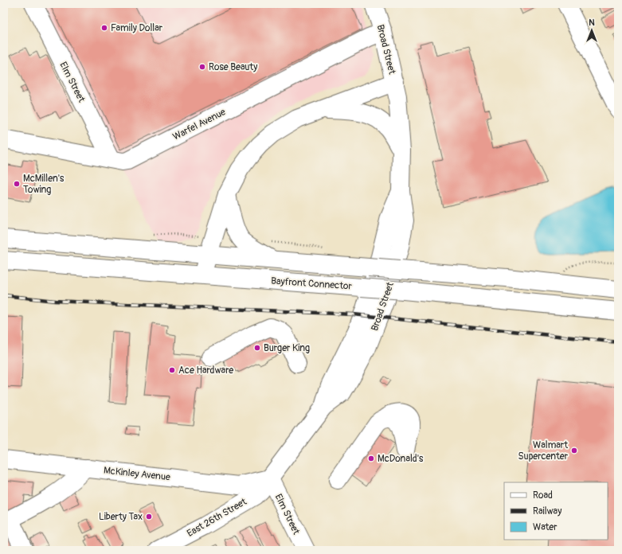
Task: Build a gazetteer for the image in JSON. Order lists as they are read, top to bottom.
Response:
{
  "streets": {
    "main road": [
      "Broad Street",
      "Elm Street",
      "Warfel Avenue",
      "Bayfront Connector",
      "McKinley Avenue",
      "East 26th Street"
    ]
  },
  "crossings": [
    ["Broad Street", "Elm Street"],
    ["Broad Street", "Warfel Avenue"],
    ["Broad Street", "McKinley Avenue"],
    ["Broad Street", "East 26th Street"],
    ["Elm Street", "Warfel Avenue"],
    ["Elm Street", "McKinley Avenue"],
    ["Elm Street", "East 26th Street"],
    ["McKinley Avenue", "East 26th Street"]
  ],
  "places": [
    "Family Dollar",
    "Rose Beauty",
    "McMillen's Towing",
    "Burger King",
    "Ace Hardware",
    "Walmart Supercenter",
    "McDonald's",
    "Liberty Tax"
  ],
  "legend": ["Road", "Railway", "Water"],
  "north": "top"
}
